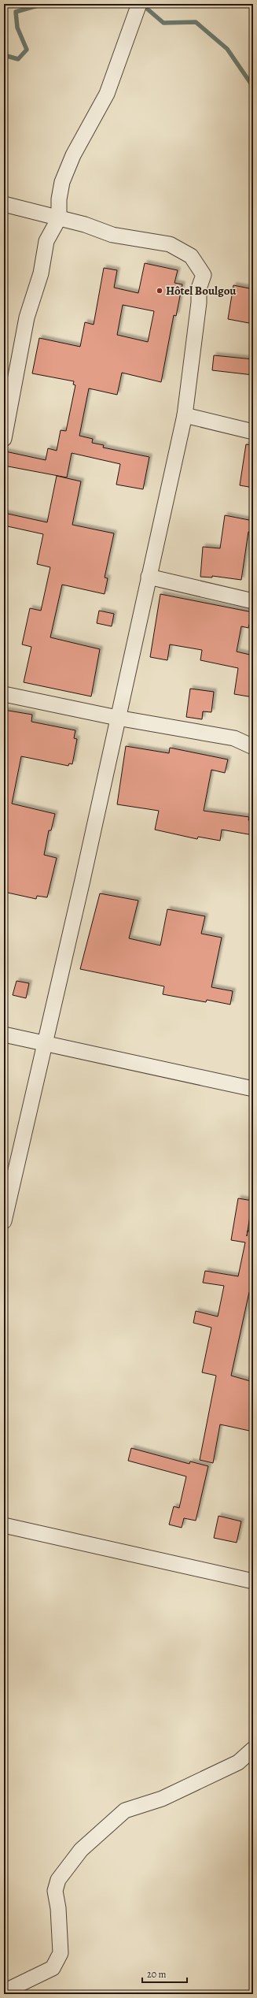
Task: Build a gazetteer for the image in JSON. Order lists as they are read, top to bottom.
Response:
{
  "places": ["Hôtel Boulgou"],
  "scale_bar": "20 m"
}
